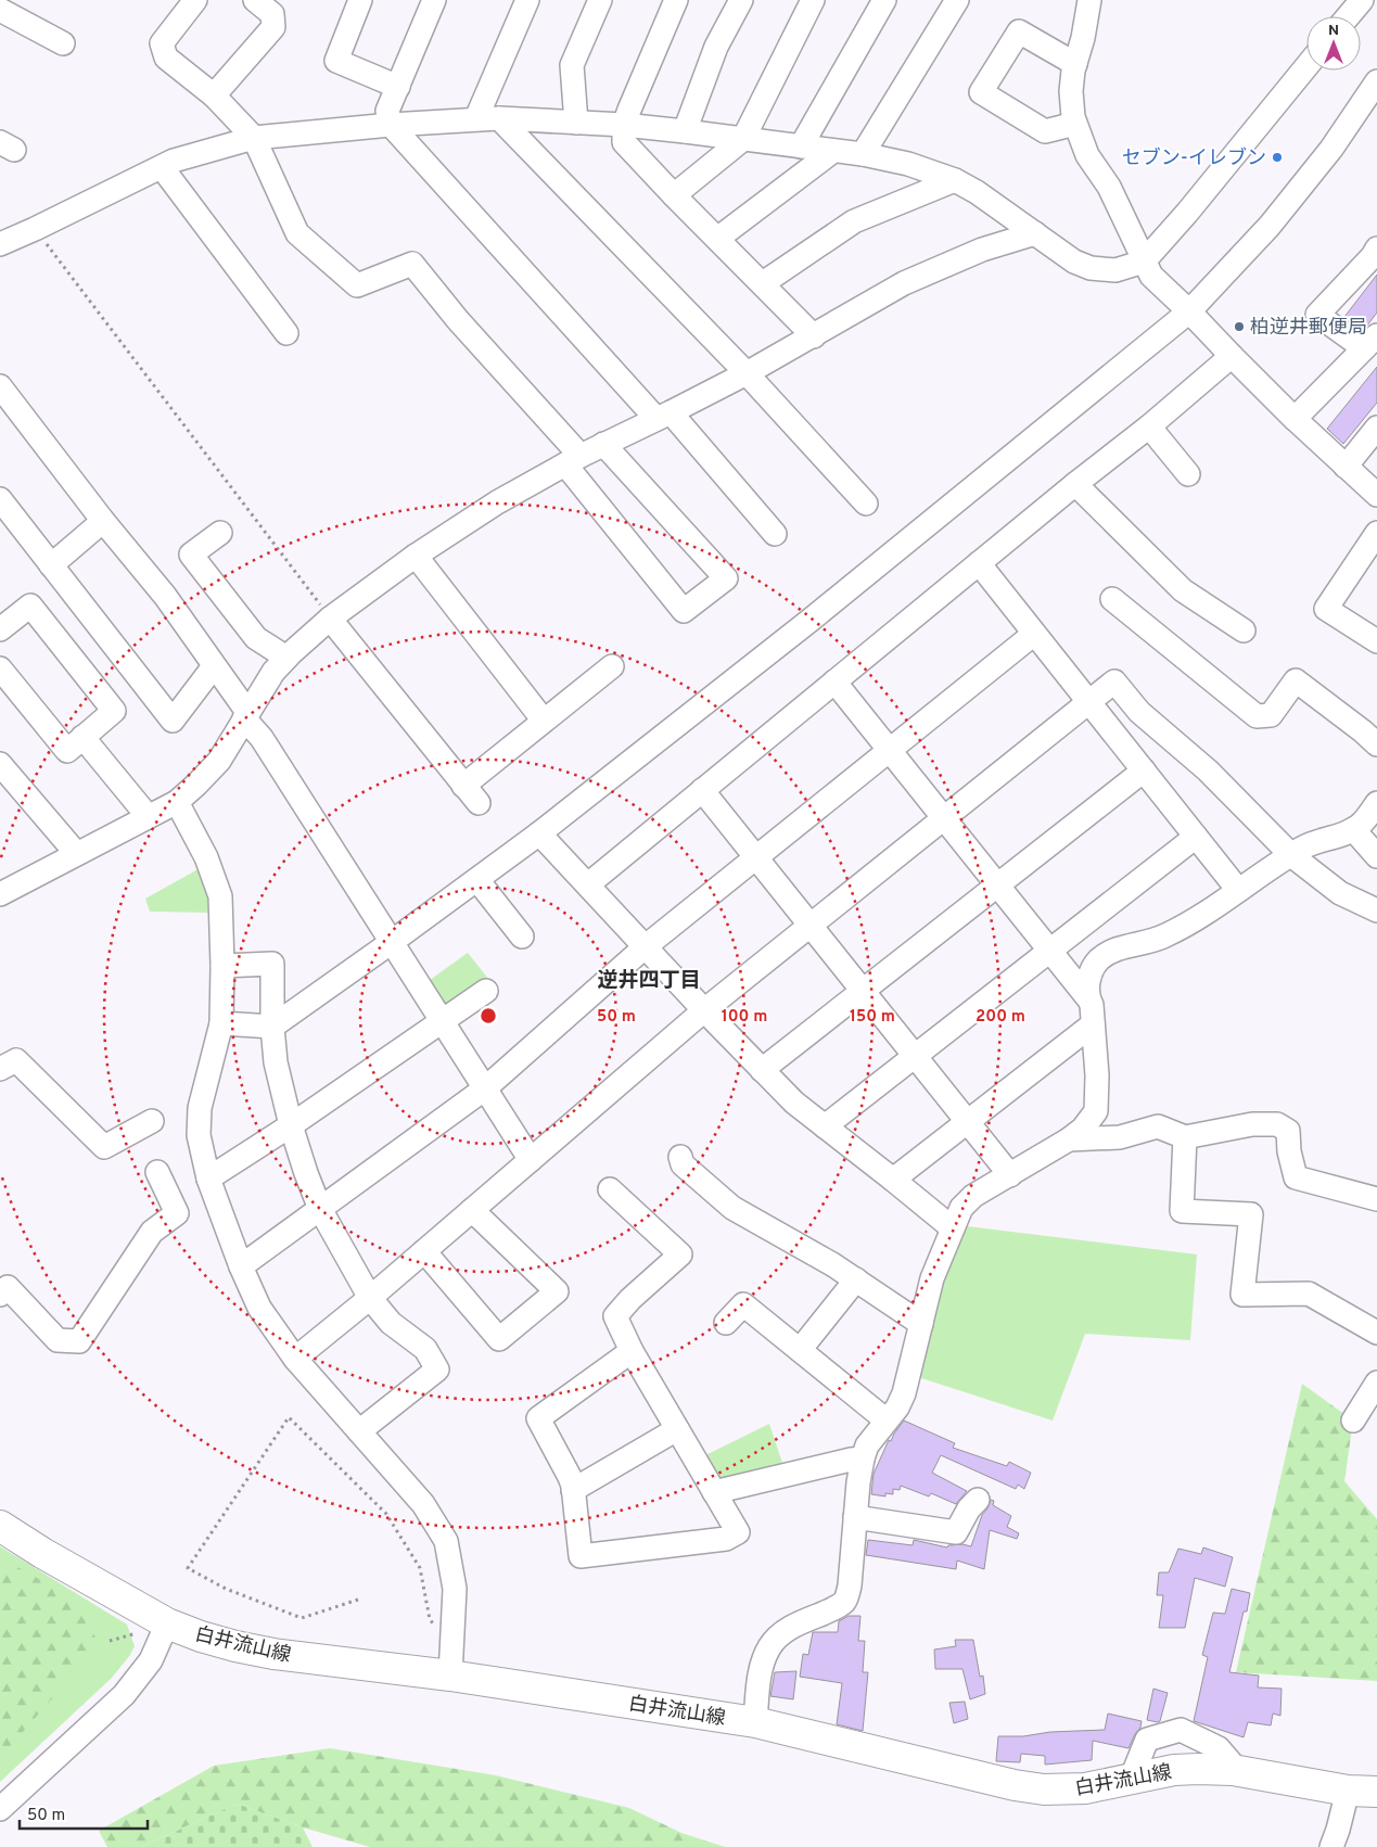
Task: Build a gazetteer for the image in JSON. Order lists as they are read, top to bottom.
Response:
{
  "streets": {
    "main road": ["白井流山線"]
  },
  "districts": ["逆井四丁目"],
  "places": ["セブン-イレブン", "柏逆井郵便局"],
  "scale_bar": "50 m",
  "north": "top",
  "rings": [
    "50 m",
    "100 m",
    "150 m",
    "200 m"
  ]
}
